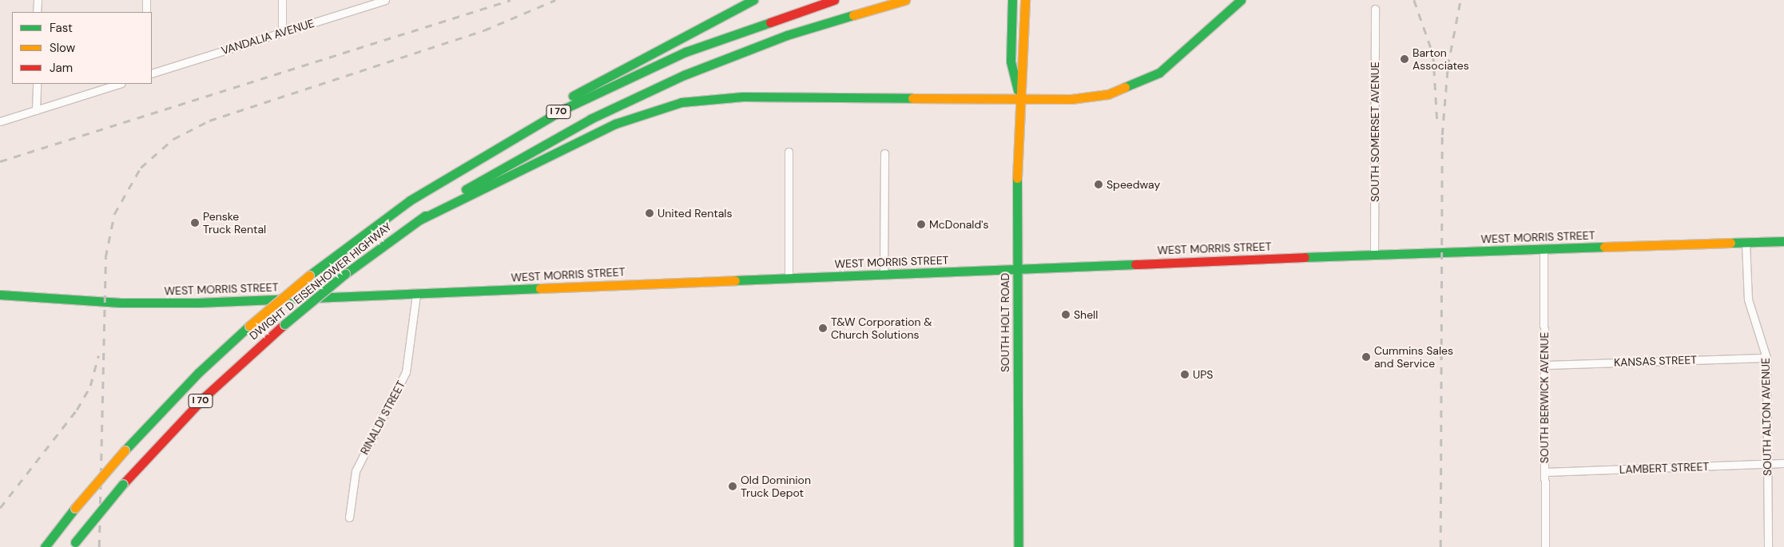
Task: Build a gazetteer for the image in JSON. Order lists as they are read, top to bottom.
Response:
{
  "streets": {
    "main road": [
      "I 70",
      "WEST MORRIS STREET",
      "DWIGHT D EISENHOWER HIGHWAY",
      "SOUTH HOLT ROAD"
    ],
    "street": [
      "VANDALIA AVENUE",
      "SOUTH SOMERSET AVENUE",
      "KANSAS STREET",
      "SOUTH BERWICK AVENUE",
      "SOUTH ALTON AVENUE",
      "RINALDI STREET",
      "LAMBERT STREET"
    ]
  },
  "crossings": [
    ["SOUTH SOMERSET AVENUE", "WEST MORRIS STREET"],
    ["WEST MORRIS STREET", "SOUTH HOLT ROAD"],
    ["WEST MORRIS STREET", "SOUTH BERWICK AVENUE"],
    ["WEST MORRIS STREET", "SOUTH ALTON AVENUE"],
    ["WEST MORRIS STREET", "RINALDI STREET"],
    ["KANSAS STREET", "SOUTH BERWICK AVENUE"],
    ["KANSAS STREET", "SOUTH ALTON AVENUE"],
    ["SOUTH BERWICK AVENUE", "LAMBERT STREET"],
    ["SOUTH ALTON AVENUE", "LAMBERT STREET"]
  ],
  "places": [
    "Barton Associates",
    "Speedway",
    "United Rentals",
    "Penske Truck Rental",
    "McDonald's",
    "Shell",
    "T&W Corporation & Church Solutions",
    "Cummins Sales and Service",
    "UPS",
    "Old Dominion Truck Depot"
  ],
  "legend": ["Fast", "Slow", "Jam"]
}
